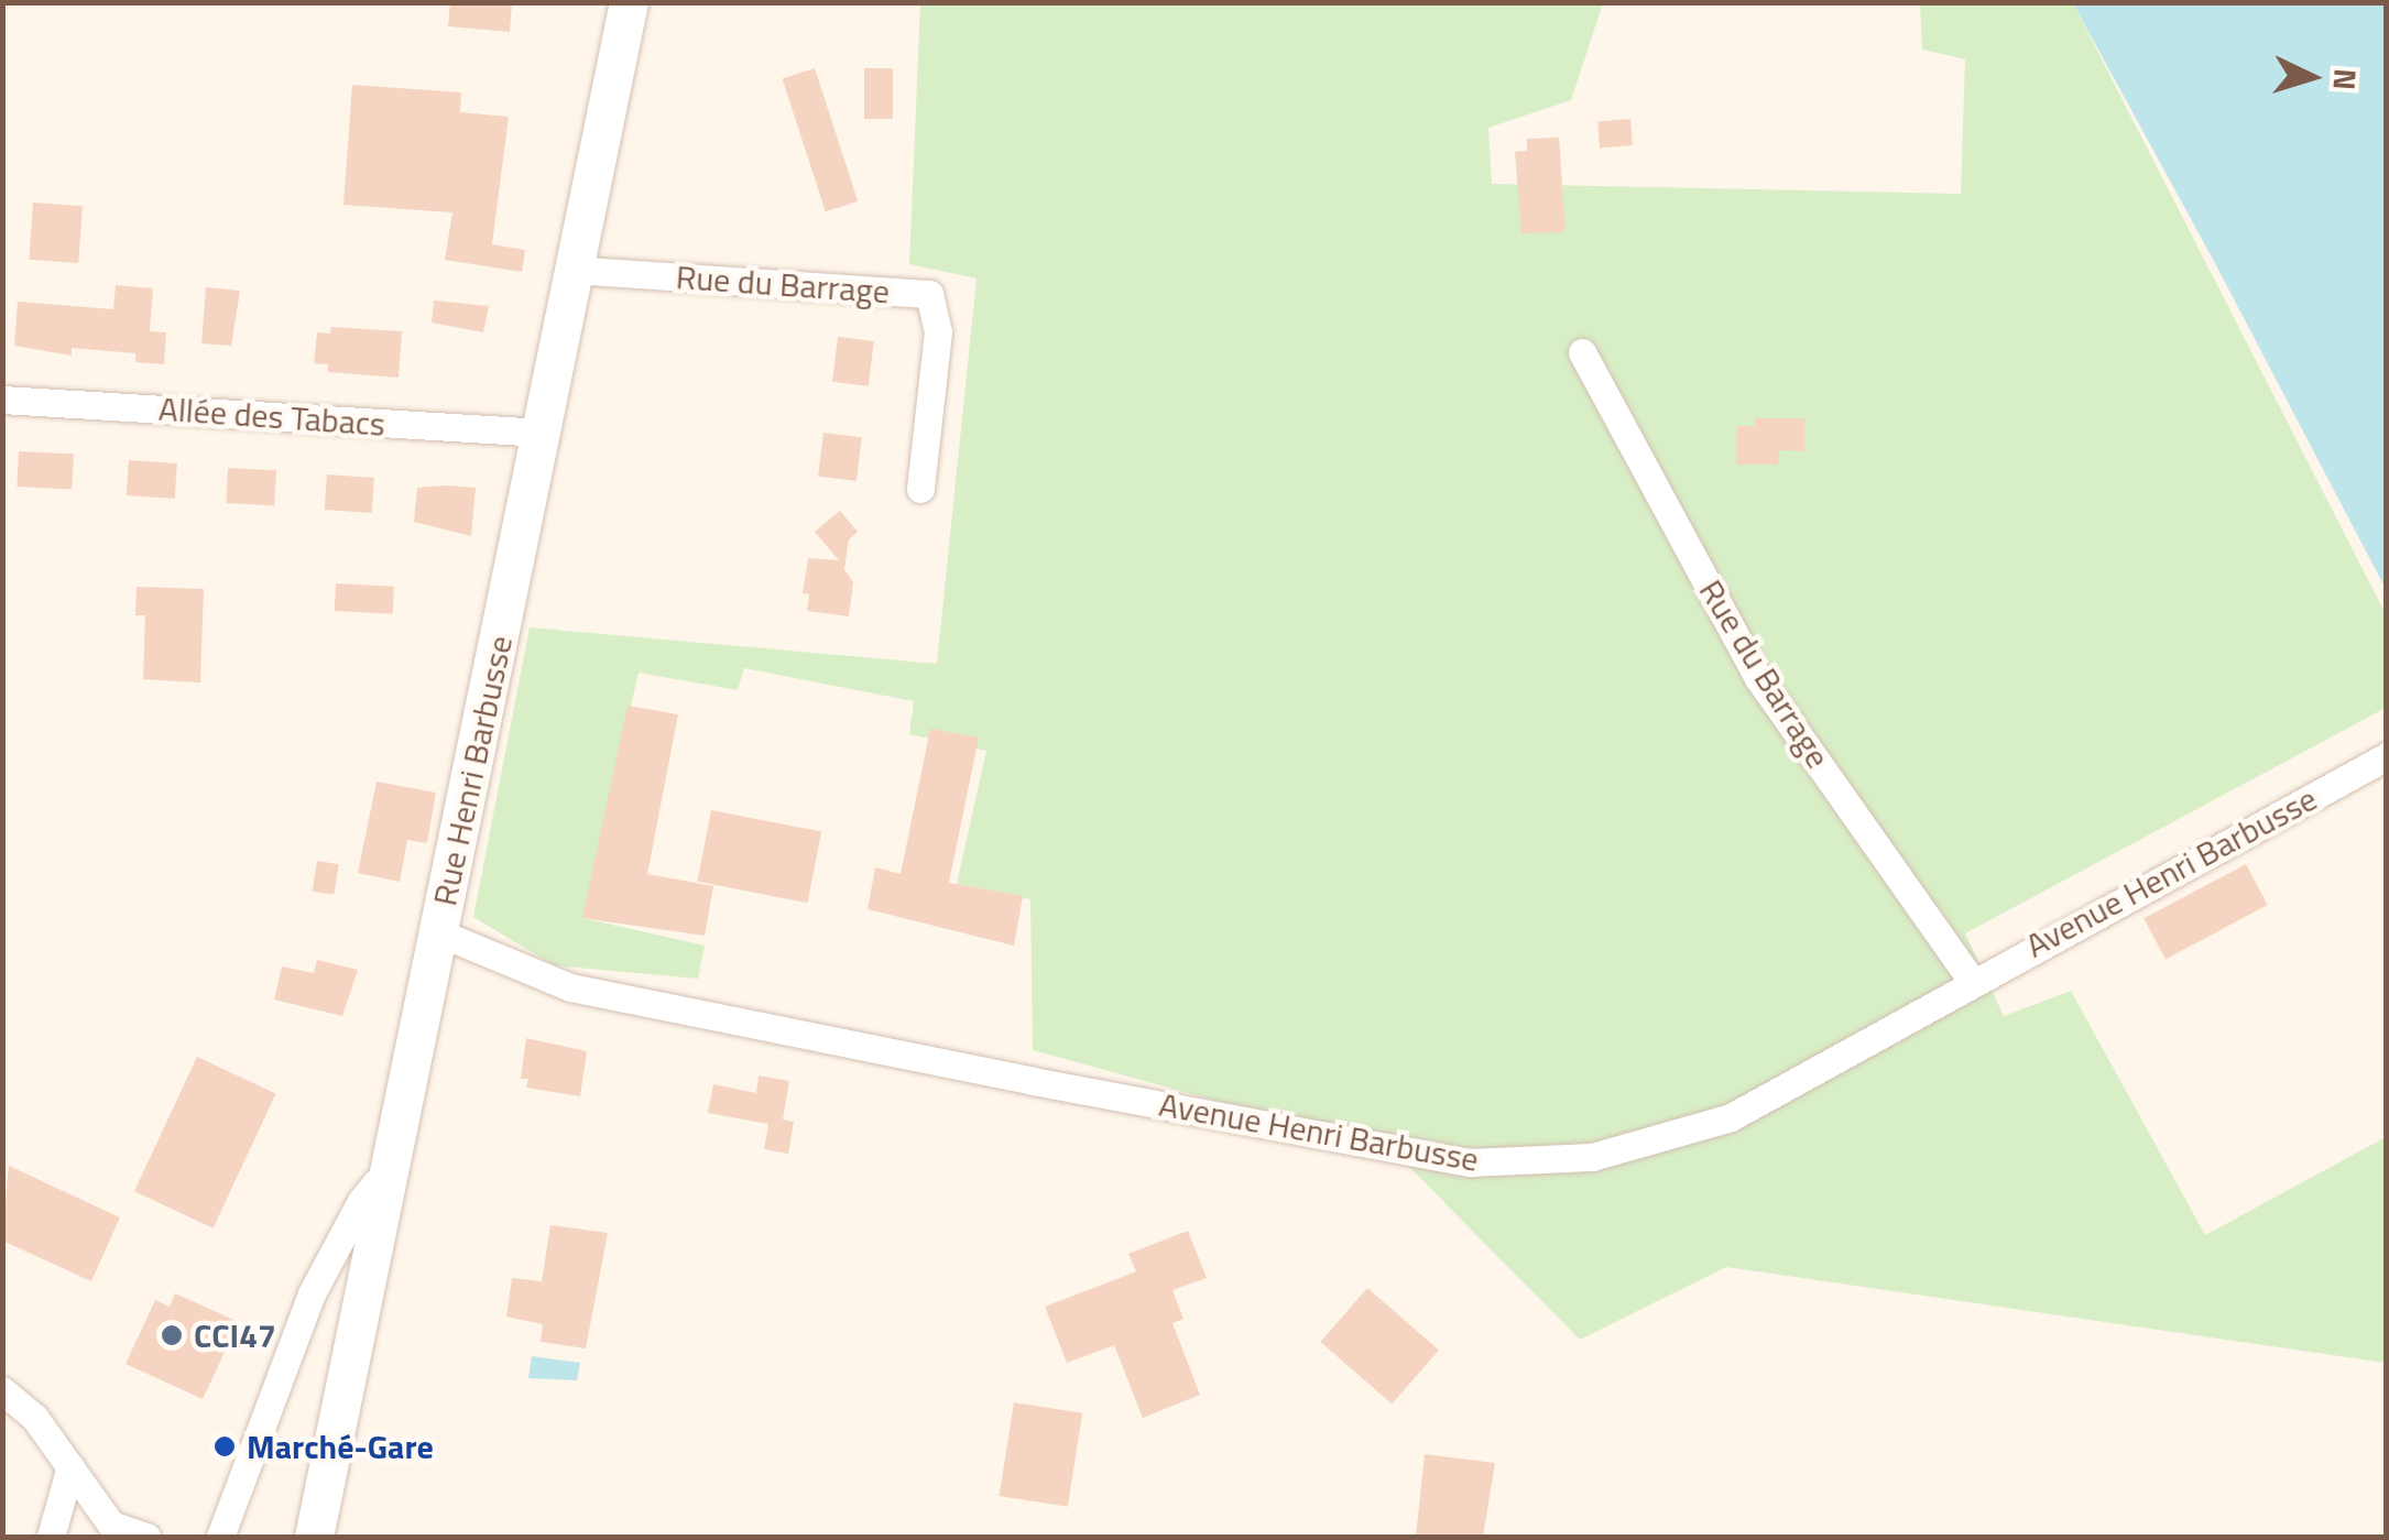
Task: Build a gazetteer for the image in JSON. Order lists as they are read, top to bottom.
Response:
{
  "streets": {
    "main road": ["Rue Henri Barbusse"],
    "street": ["Rue du Barrage", "Allée des Tabacs", "Avenue Henri Barbusse"]
  },
  "crossings": [
    ["Rue du Barrage", "Rue Henri Barbusse"],
    ["Rue du Barrage", "Avenue Henri Barbusse"],
    ["Allée des Tabacs", "Rue Henri Barbusse"],
    ["Rue Henri Barbusse", "Avenue Henri Barbusse"]
  ],
  "places": ["CCI47", "Marché-Gare"],
  "north": "right"
}
